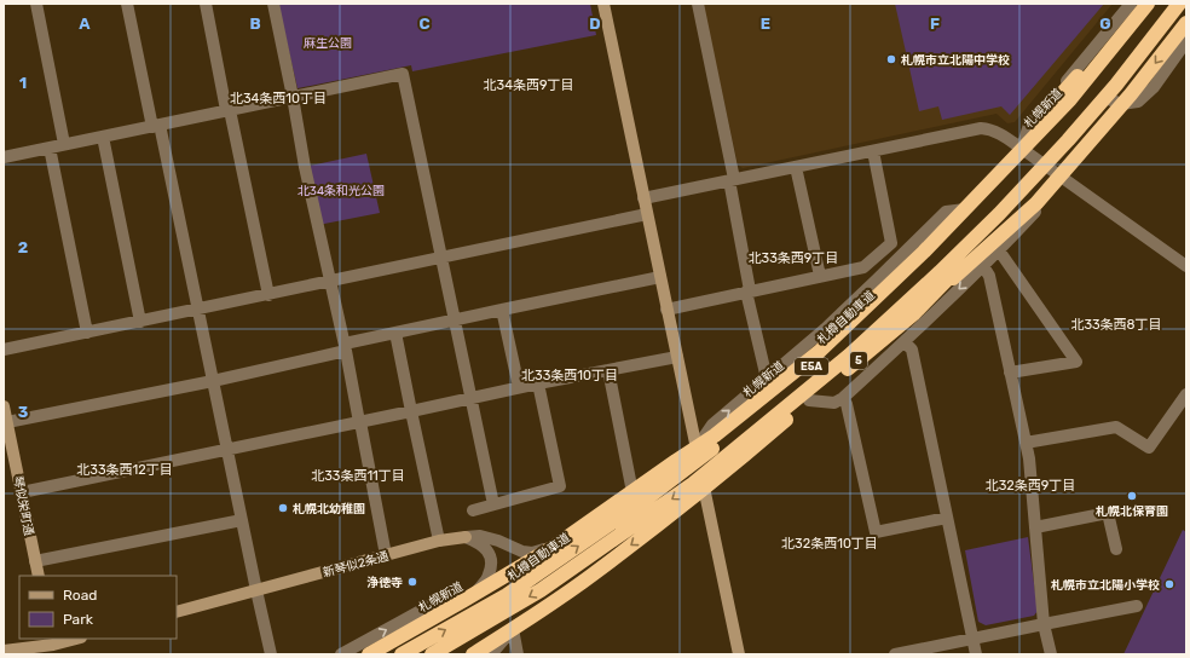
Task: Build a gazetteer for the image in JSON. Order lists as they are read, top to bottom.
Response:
{
  "streets": {
    "highway": [
      "札幌新道",
      "札樽自動車道",
      "5",
      "E5A"
    ],
    "street": ["琴似栄町通", "新琴似2条通"]
  },
  "districts": [
    "北34条西9丁目",
    "北34条西10丁目",
    "北33条西9丁目",
    "北33条西8丁目",
    "北33条西10丁目",
    "北33条西12丁目",
    "北33条西11丁目",
    "北32条西9丁目",
    "北32条西10丁目"
  ],
  "parks": ["麻生公園", "北34条和光公園"],
  "places": [
    "札幌市立北陽中学校",
    "札幌北保育園",
    "札幌北幼稚園",
    "浄徳寺",
    "札幌市立北陽小学校"
  ],
  "legend": ["Road", "Park"],
  "grid": {
    "columns": [
      "A",
      "B",
      "C",
      "D",
      "E",
      "F",
      "G"
    ],
    "rows": ["1", "2", "3"]
  }
}
